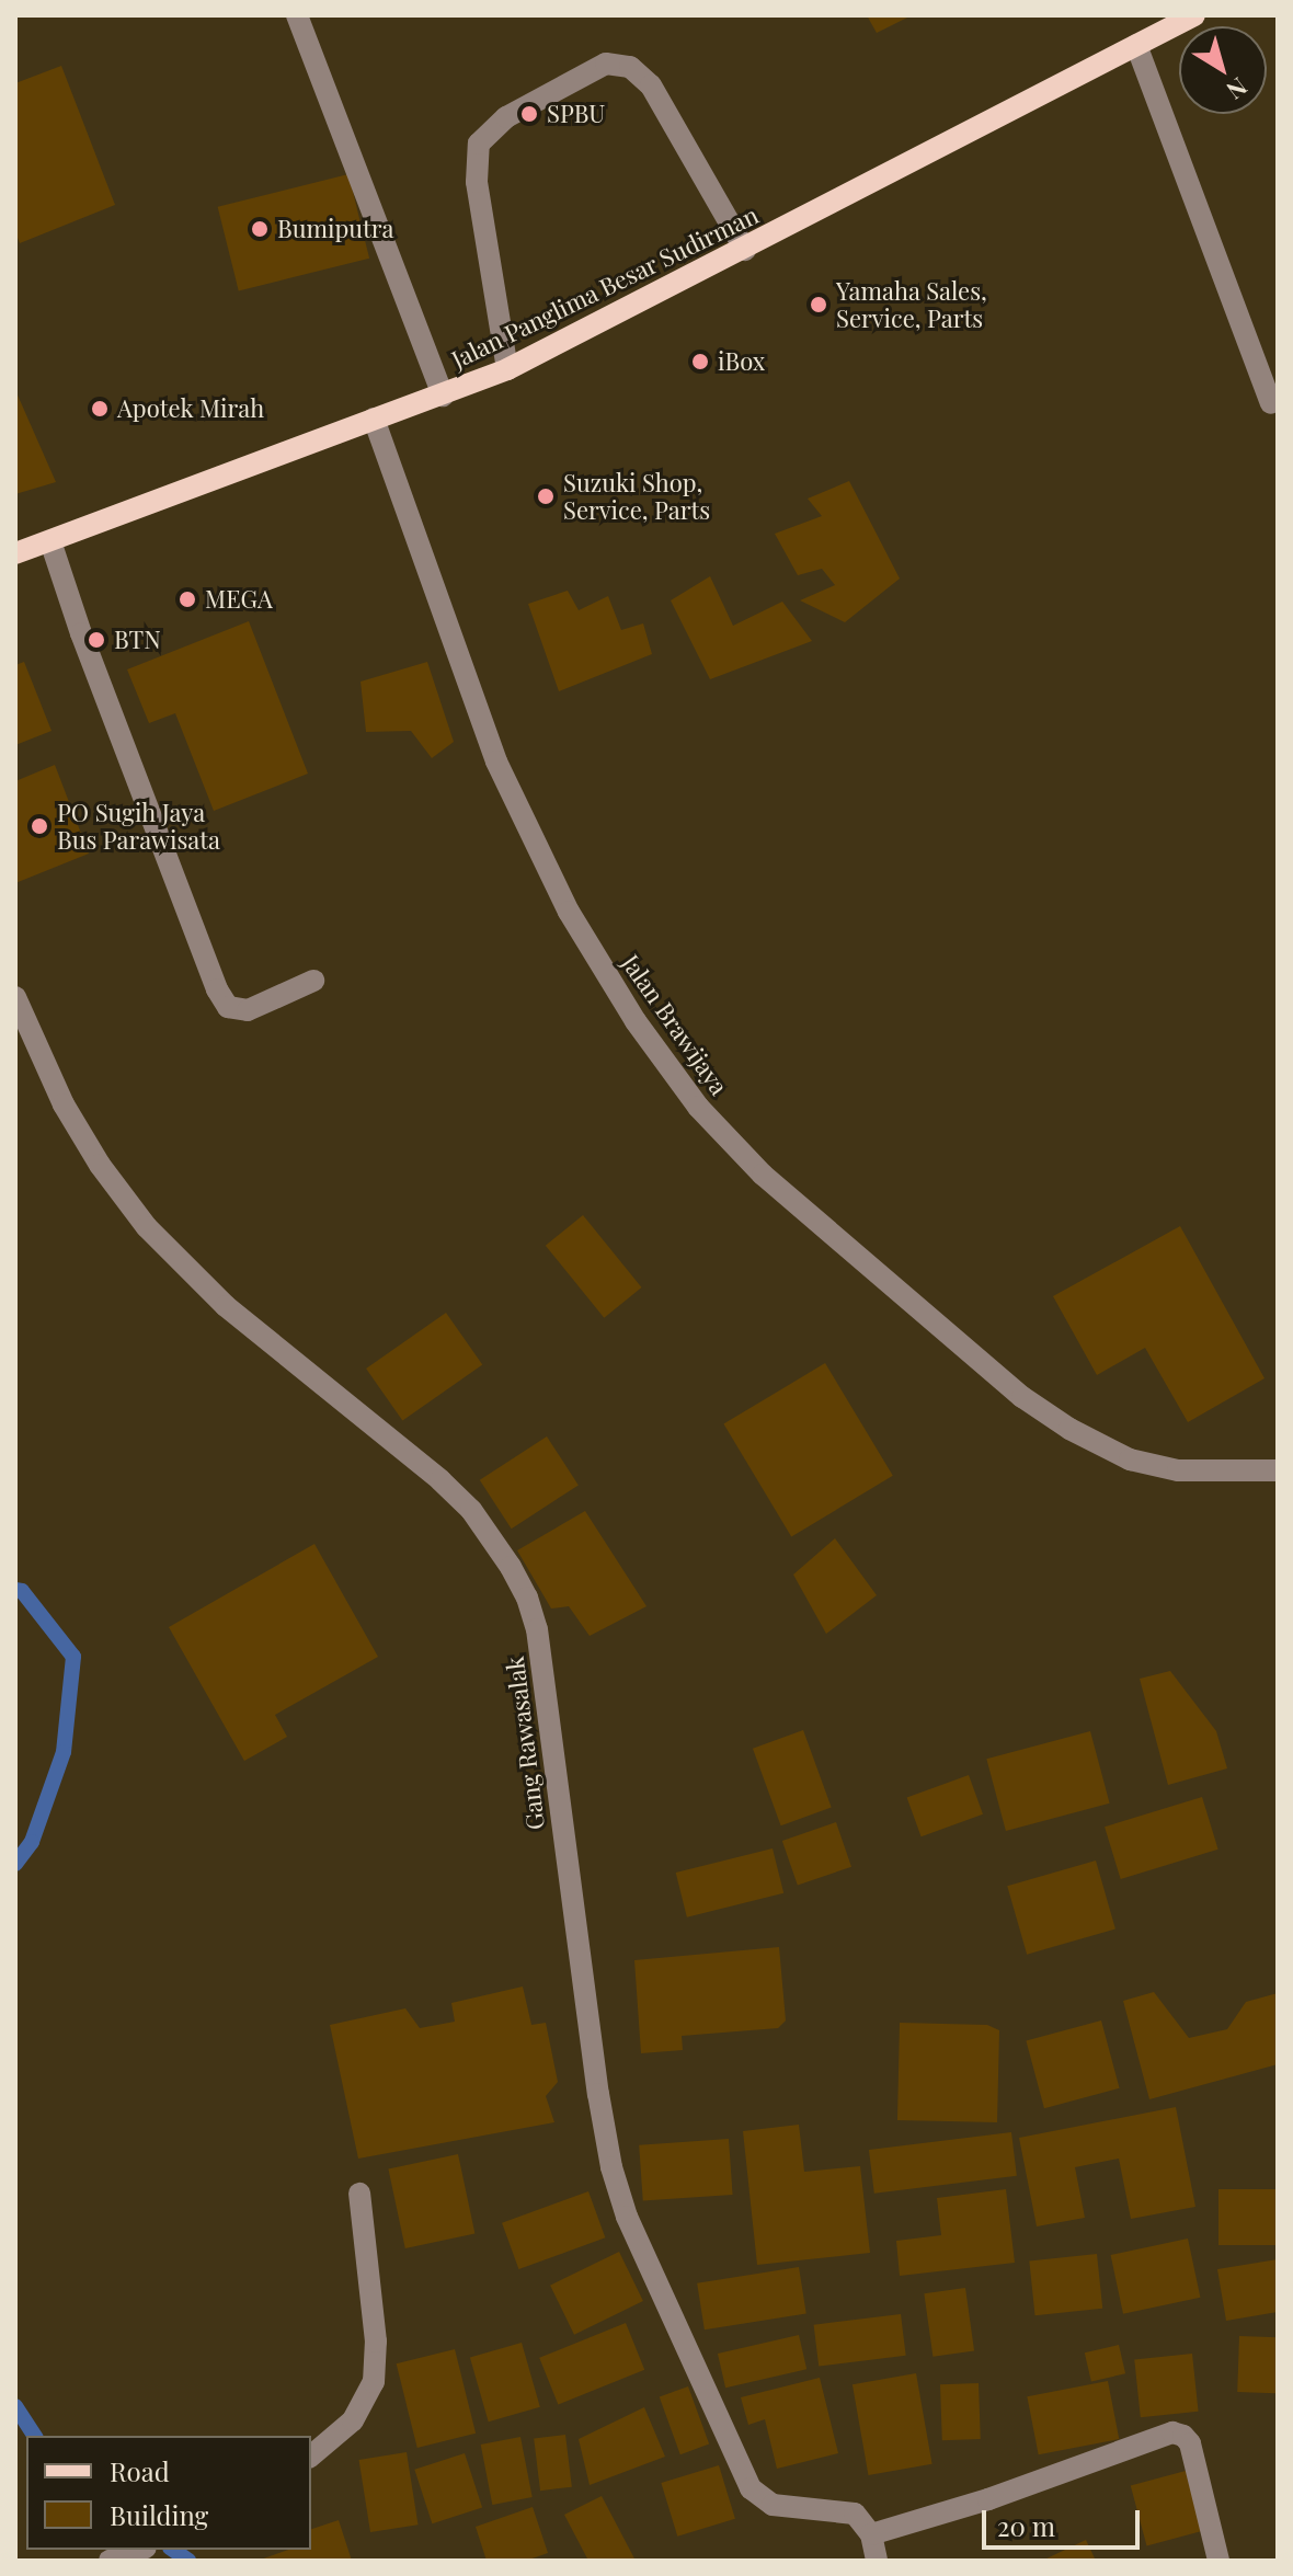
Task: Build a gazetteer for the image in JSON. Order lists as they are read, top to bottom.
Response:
{
  "streets": {
    "main road": ["Jalan Panglima Besar Sudirman"],
    "street": ["Jalan Brawijaya", "Gang Rawasalak"]
  },
  "crossings": [
    ["Jalan Panglima Besar Sudirman", "Jalan Brawijaya"]
  ],
  "places": [
    "SPBU",
    "Bumiputra",
    "Yamaha Sales, Service, Parts",
    "iBox",
    "Apotek Mirah",
    "Suzuki Shop, Service, Parts",
    "MEGA",
    "BTN",
    "PO Sugih Jaya Bus Parawisata"
  ],
  "legend": ["Road", "Building"],
  "scale_bar": "20 m",
  "north": "bottom right"
}
